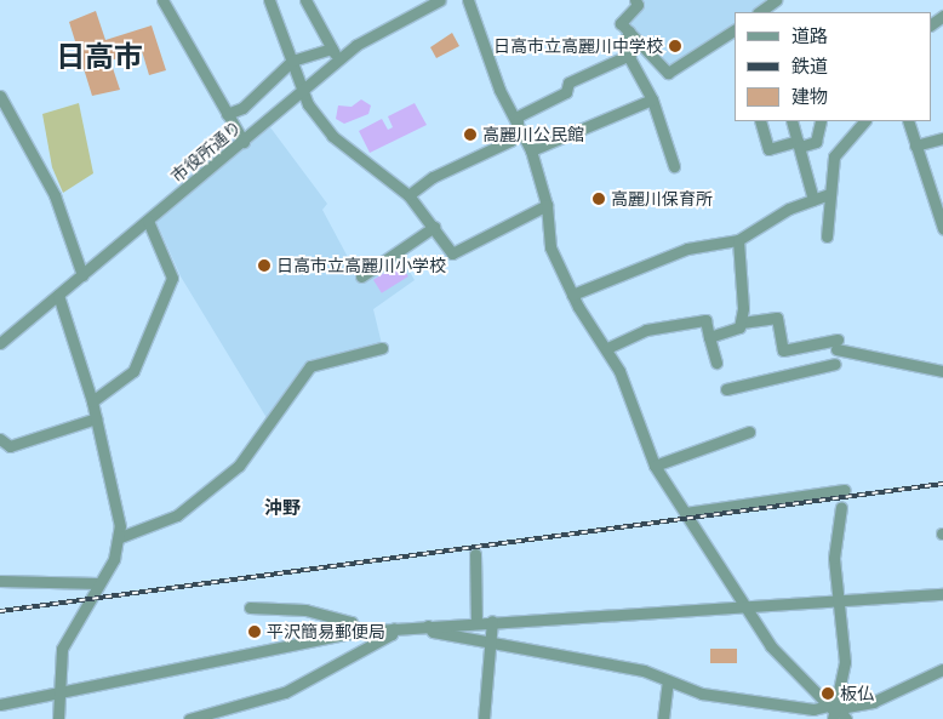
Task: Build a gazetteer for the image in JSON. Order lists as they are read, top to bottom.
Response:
{
  "streets": {
    "street": ["市役所通り"]
  },
  "districts": ["日高市", "沖野"],
  "places": [
    "日高市立高麗川中学校",
    "高麗川公民館",
    "高麗川保育所",
    "日高市立高麗川小学校",
    "平沢簡易郵便局",
    "板仏"
  ],
  "legend": ["道路", "鉄道", "建物"]
}
